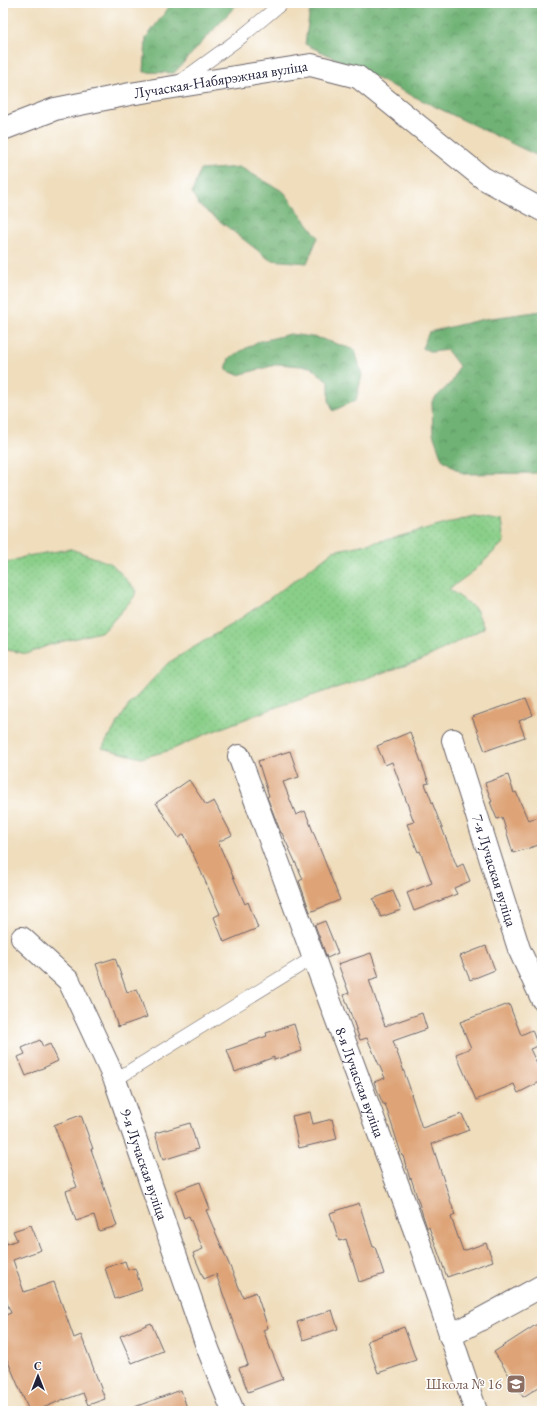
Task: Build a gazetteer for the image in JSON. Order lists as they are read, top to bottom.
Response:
{
  "streets": {
    "street": [
      "Лучаская-Набярэжная вуліца",
      "7-я Лучаская вуліца",
      "8-я Лучаская вуліца",
      "9-я Лучаская вуліца"
    ]
  },
  "places": {
    "school or university": ["Школа № 16"]
  },
  "north": "top"
}
